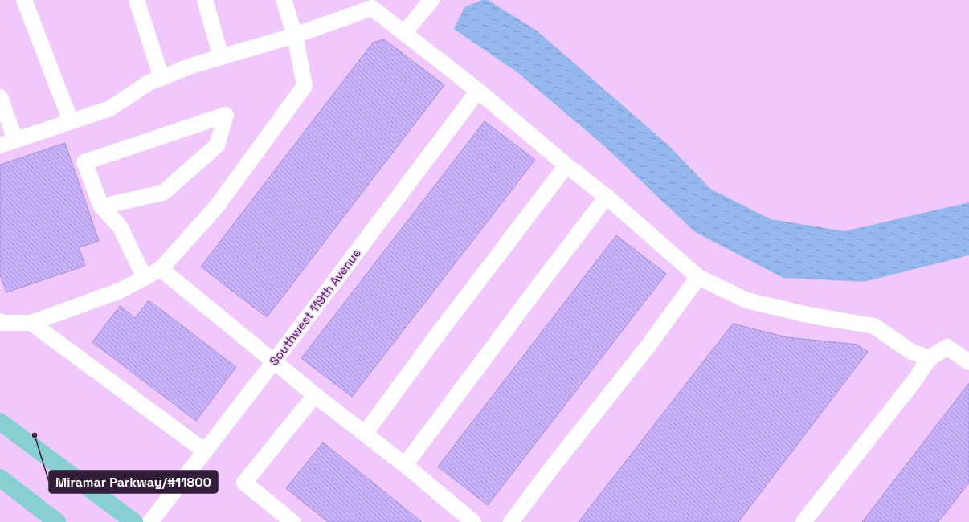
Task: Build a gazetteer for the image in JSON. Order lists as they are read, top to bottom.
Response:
{
  "streets": {
    "street": ["Southwest 119th Avenue"]
  },
  "places": ["Miramar Parkway/#11800"]
}
